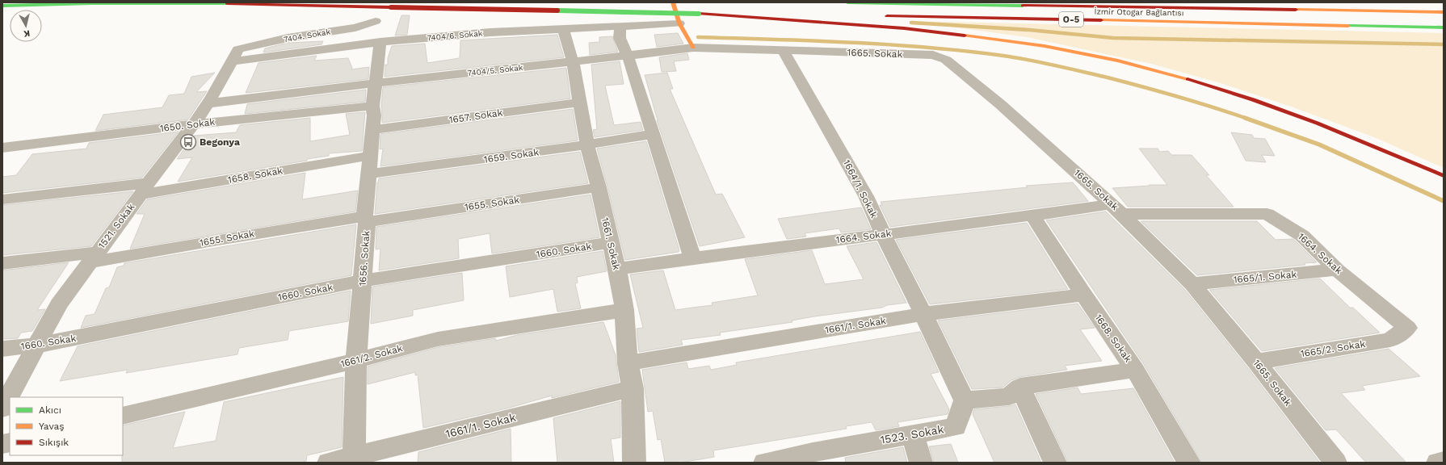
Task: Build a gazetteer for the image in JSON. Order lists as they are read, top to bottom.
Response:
{
  "streets": {
    "main road": ["İzmir Otogar Bağlantısı", "O-5"],
    "street": [
      "7404. Sokak",
      "7404/6. Sokak",
      "1665. Sokak",
      "7404/5. Sokak",
      "1657. Sokak",
      "1650. Sokak",
      "1659. Sokak",
      "1658. Sokak",
      "1664/1. Sokak",
      "1655. Sokak",
      "1521. Sokak",
      "1664. Sokak",
      "1661. Sokak",
      "1660. Sokak",
      "1656. Sokak",
      "1665/1. Sokak",
      "1661/1. Sokak",
      "1668. Sokak",
      "1665/2. Sokak",
      "1661/2. Sokak",
      "1523. Sokak"
    ]
  },
  "crossings": [
    ["7404. Sokak", "1521. Sokak"],
    ["7404/6. Sokak", "1521. Sokak"],
    ["7404/6. Sokak", "1661. Sokak"],
    ["7404/6. Sokak", "1656. Sokak"],
    ["1665. Sokak", "7404/5. Sokak"],
    ["1665. Sokak", "1664/1. Sokak"],
    ["1665. Sokak", "1664. Sokak"],
    ["1665. Sokak", "1665/1. Sokak"],
    ["1665. Sokak", "1665/2. Sokak"],
    ["7404/5. Sokak", "1664/1. Sokak"],
    ["7404/5. Sokak", "1521. Sokak"],
    ["7404/5. Sokak", "1661. Sokak"],
    ["7404/5. Sokak", "1656. Sokak"],
    ["1657. Sokak", "1661. Sokak"],
    ["1657. Sokak", "1656. Sokak"],
    ["1650. Sokak", "1521. Sokak"],
    ["1650. Sokak", "1656. Sokak"],
    ["1659. Sokak", "1658. Sokak"],
    ["1659. Sokak", "1661. Sokak"],
    ["1659. Sokak", "1656. Sokak"],
    ["1658. Sokak", "1521. Sokak"],
    ["1658. Sokak", "1656. Sokak"],
    ["1664/1. Sokak", "1664. Sokak"],
    ["1664/1. Sokak", "1661/1. Sokak"],
    ["1664/1. Sokak", "1523. Sokak"],
    ["1655. Sokak", "1521. Sokak"],
    ["1655. Sokak", "1661. Sokak"],
    ["1655. Sokak", "1656. Sokak"],
    ["1521. Sokak", "1660. Sokak"],
    ["1664. Sokak", "1661. Sokak"],
    ["1664. Sokak", "1665/1. Sokak"],
    ["1664. Sokak", "1668. Sokak"],
    ["1664. Sokak", "1665/2. Sokak"],
    ["1661. Sokak", "1660. Sokak"],
    ["1661. Sokak", "1661/1. Sokak"],
    ["1661. Sokak", "1661/2. Sokak"],
    ["1660. Sokak", "1656. Sokak"],
    ["1656. Sokak", "1661/1. Sokak"],
    ["1656. Sokak", "1661/2. Sokak"],
    ["1661/1. Sokak", "1668. Sokak"]
  ],
  "places": {
    "bus stop": ["Begonya"]
  },
  "legend": ["Akıcı", "Yavaş", "Sıkışık"],
  "north": "bottom"
}
